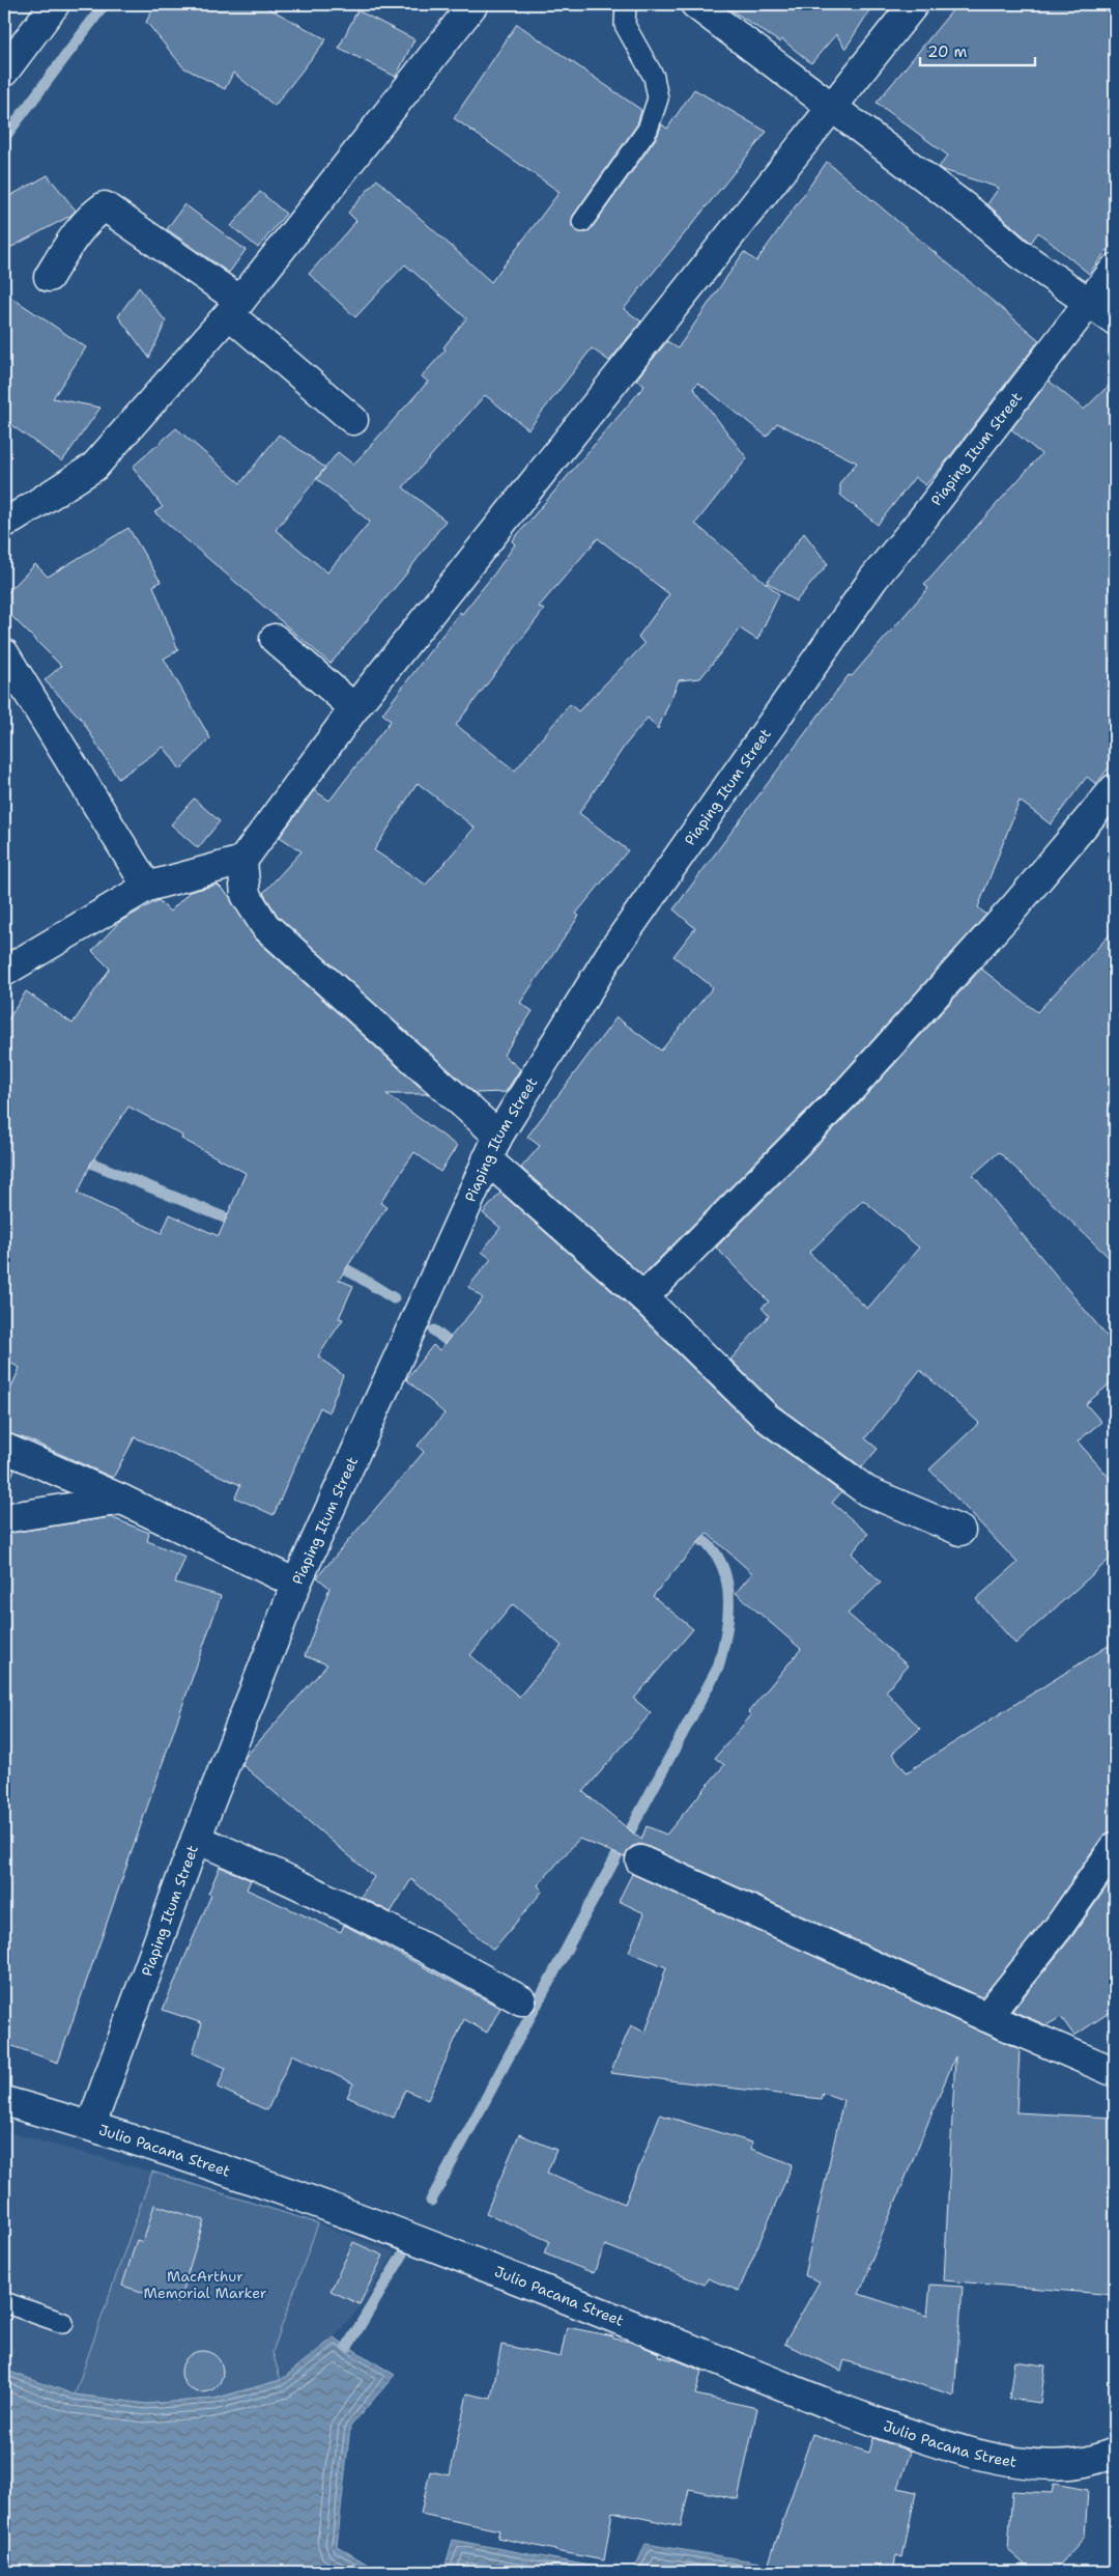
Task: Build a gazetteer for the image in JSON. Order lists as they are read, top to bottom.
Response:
{
  "streets": {
    "street": ["Piaping Itum Street", "Julio Pacana Street"]
  },
  "crossings": [
    ["Piaping Itum Street", "Julio Pacana Street"]
  ],
  "parks": ["MacArthur Memorial Marker"],
  "scale_bar": "20 m"
}
